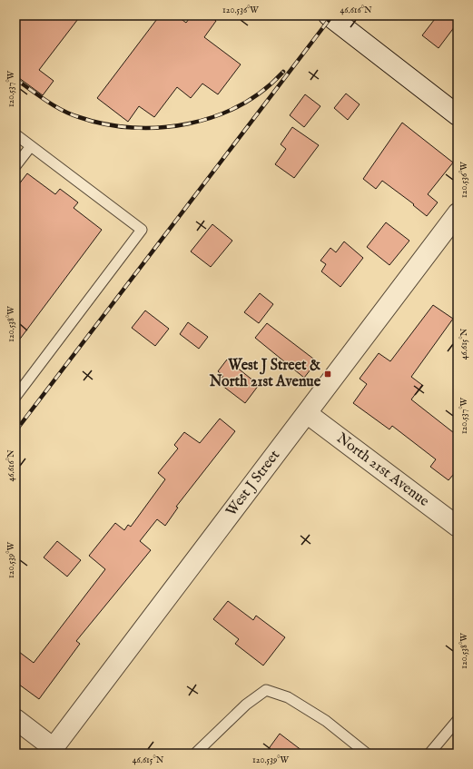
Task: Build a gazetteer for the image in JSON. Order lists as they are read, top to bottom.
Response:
{
  "streets": {
    "street": ["North 21st Avenue", "West J Street"]
  },
  "crossings": [
    ["North 21st Avenue", "West J Street"]
  ],
  "places": {
    "transit": ["West J Street & North 21st Avenue"]
  },
  "coordinates": [
    "120.536°W",
    "46.616°N",
    "120.537°W",
    "120.538°W",
    "46.615°N",
    "120.539°W"
  ]
}
